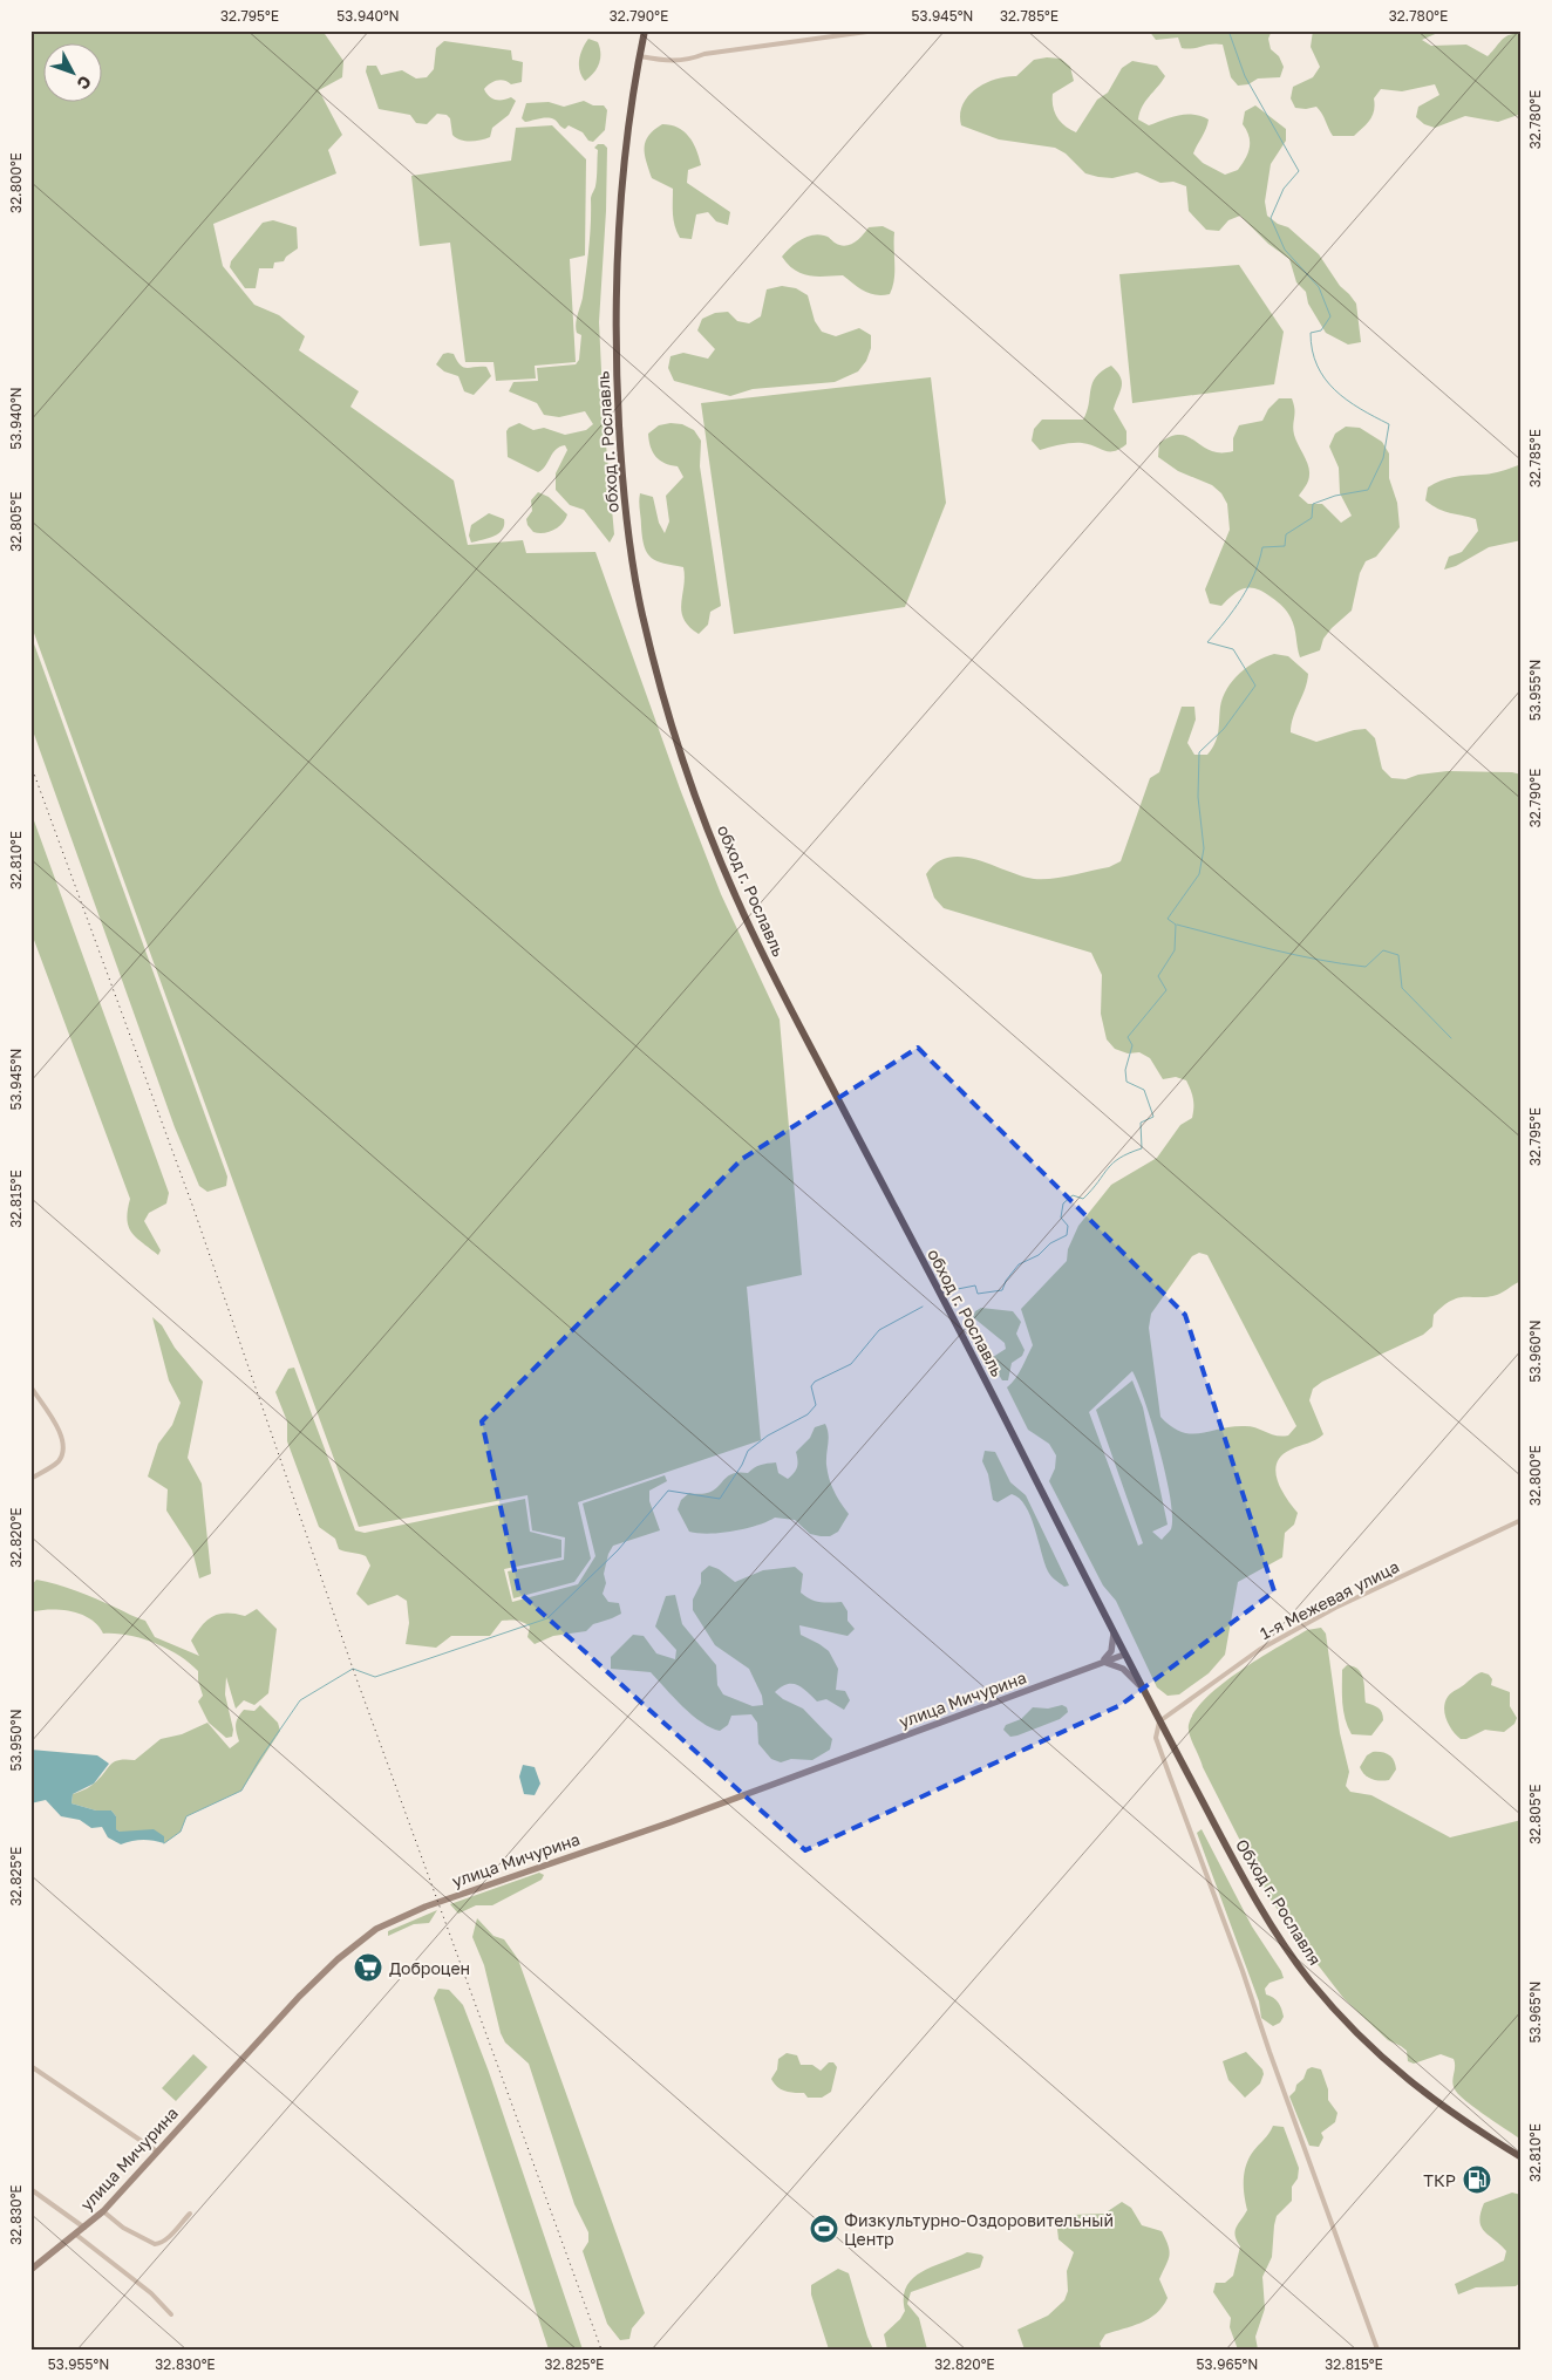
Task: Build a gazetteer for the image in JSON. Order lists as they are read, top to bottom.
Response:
{
  "streets": {
    "highway": ["обход г. Рославль", "Обход г. Рославля"],
    "main road": ["улица Мичурина"],
    "street": ["1-я Межевая улица"]
  },
  "crossings": [
    ["обход г. Рославль", "улица Мичурина"],
    ["обход г. Рославль", "Обход г. Рославля"],
    ["1-я Межевая улица", "Обход г. Рославля"]
  ],
  "places": {
    "supermarket": ["Доброцен"],
    "fuel station": ["ТКР"],
    "sports": ["Физкультурно-Оздоровительный Центр"]
  },
  "north": "bottom right",
  "coordinates": [
    "32.795°E",
    "53.940°N",
    "32.790°E",
    "53.945°N",
    "32.785°E",
    "32.780°E",
    "32.800°E",
    "32.805°E",
    "53.955°N",
    "32.810°E",
    "32.815°E",
    "53.960°N",
    "32.820°E",
    "53.950°N",
    "32.825°E",
    "53.965°N",
    "32.830°E"
  ]
}
